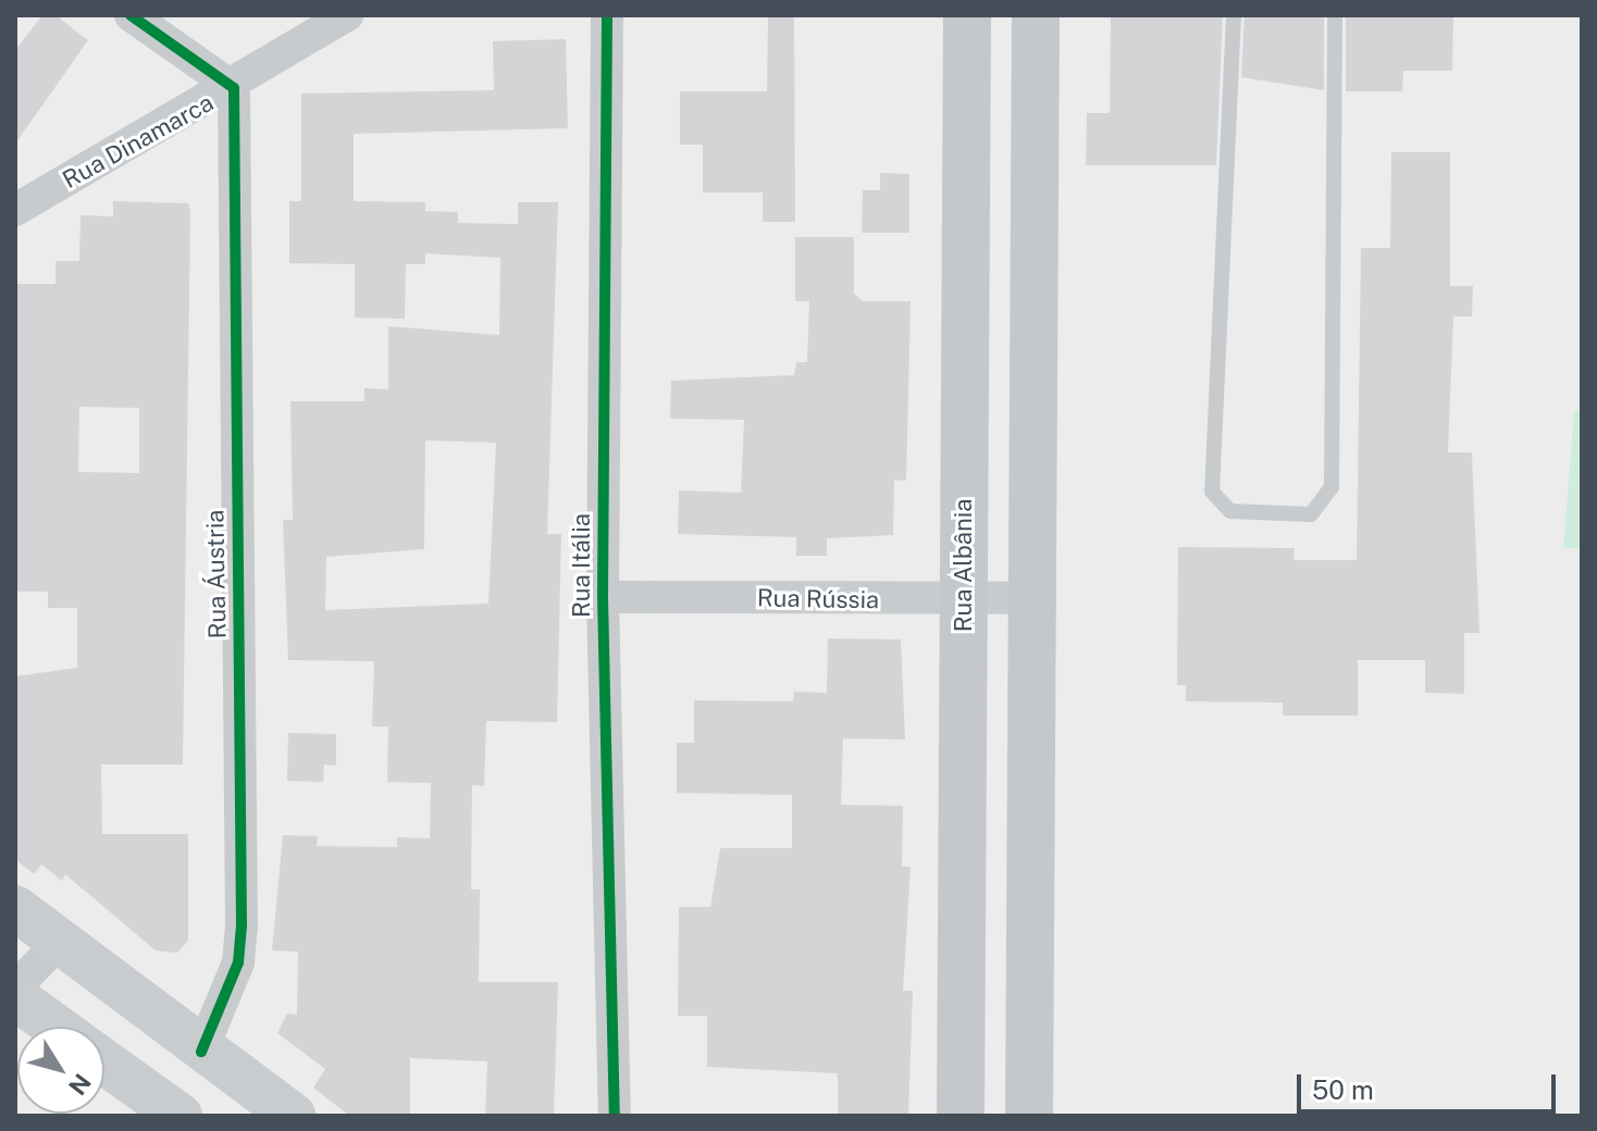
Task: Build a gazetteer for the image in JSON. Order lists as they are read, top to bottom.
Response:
{
  "streets": {
    "main road": ["Rua Albânia"],
    "street": [
      "Rua Dinamarca",
      "Rua Itália",
      "Rua Áustria",
      "Rua Rússia"
    ]
  },
  "crossings": [
    ["Rua Dinamarca", "Rua Áustria"],
    ["Rua Itália", "Rua Rússia"],
    ["Rua Albânia", "Rua Rússia"]
  ],
  "scale_bar": "50 m",
  "north": "bottom right"
}
